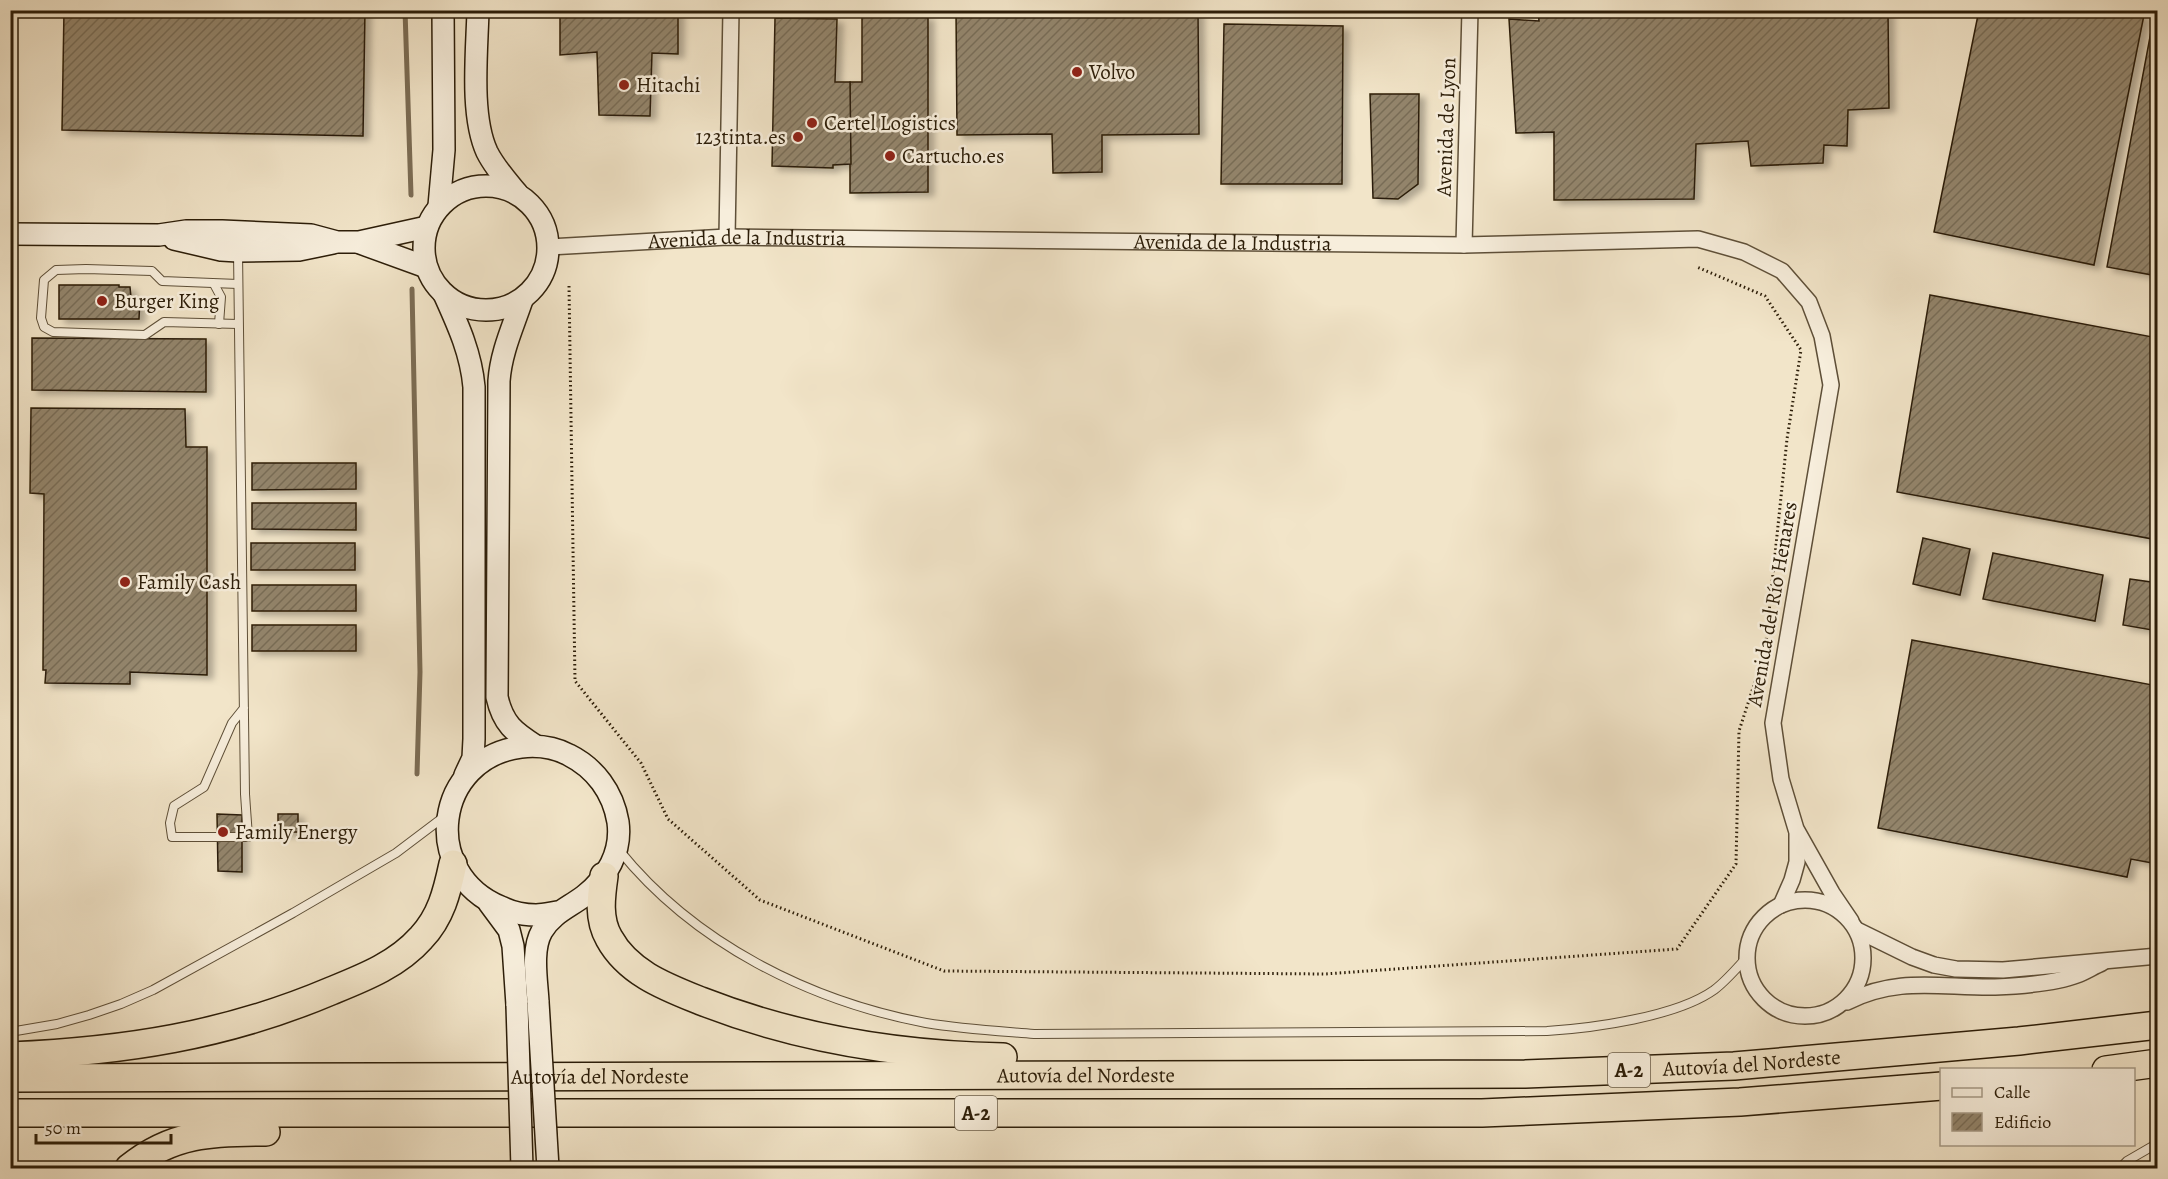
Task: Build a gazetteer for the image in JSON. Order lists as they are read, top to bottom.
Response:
{
  "streets": {
    "highway": ["Autovía del Nordeste", "A-2"],
    "street": ["Avenida de Lyon", "Avenida de la Industria", "Avenida del Río Henares"]
  },
  "crossings": [
    ["Avenida de Lyon", "Avenida de la Industria"],
    ["Avenida de la Industria", "Avenida del Río Henares"]
  ],
  "places": [
    "Volvo",
    "Hitachi",
    "Certel Logistics",
    "123tinta.es",
    "Cartucho.es",
    "Burger King",
    "Family Cash",
    "Family Energy"
  ],
  "legend": ["Calle", "Edificio"],
  "scale_bar": "50 m"
}
